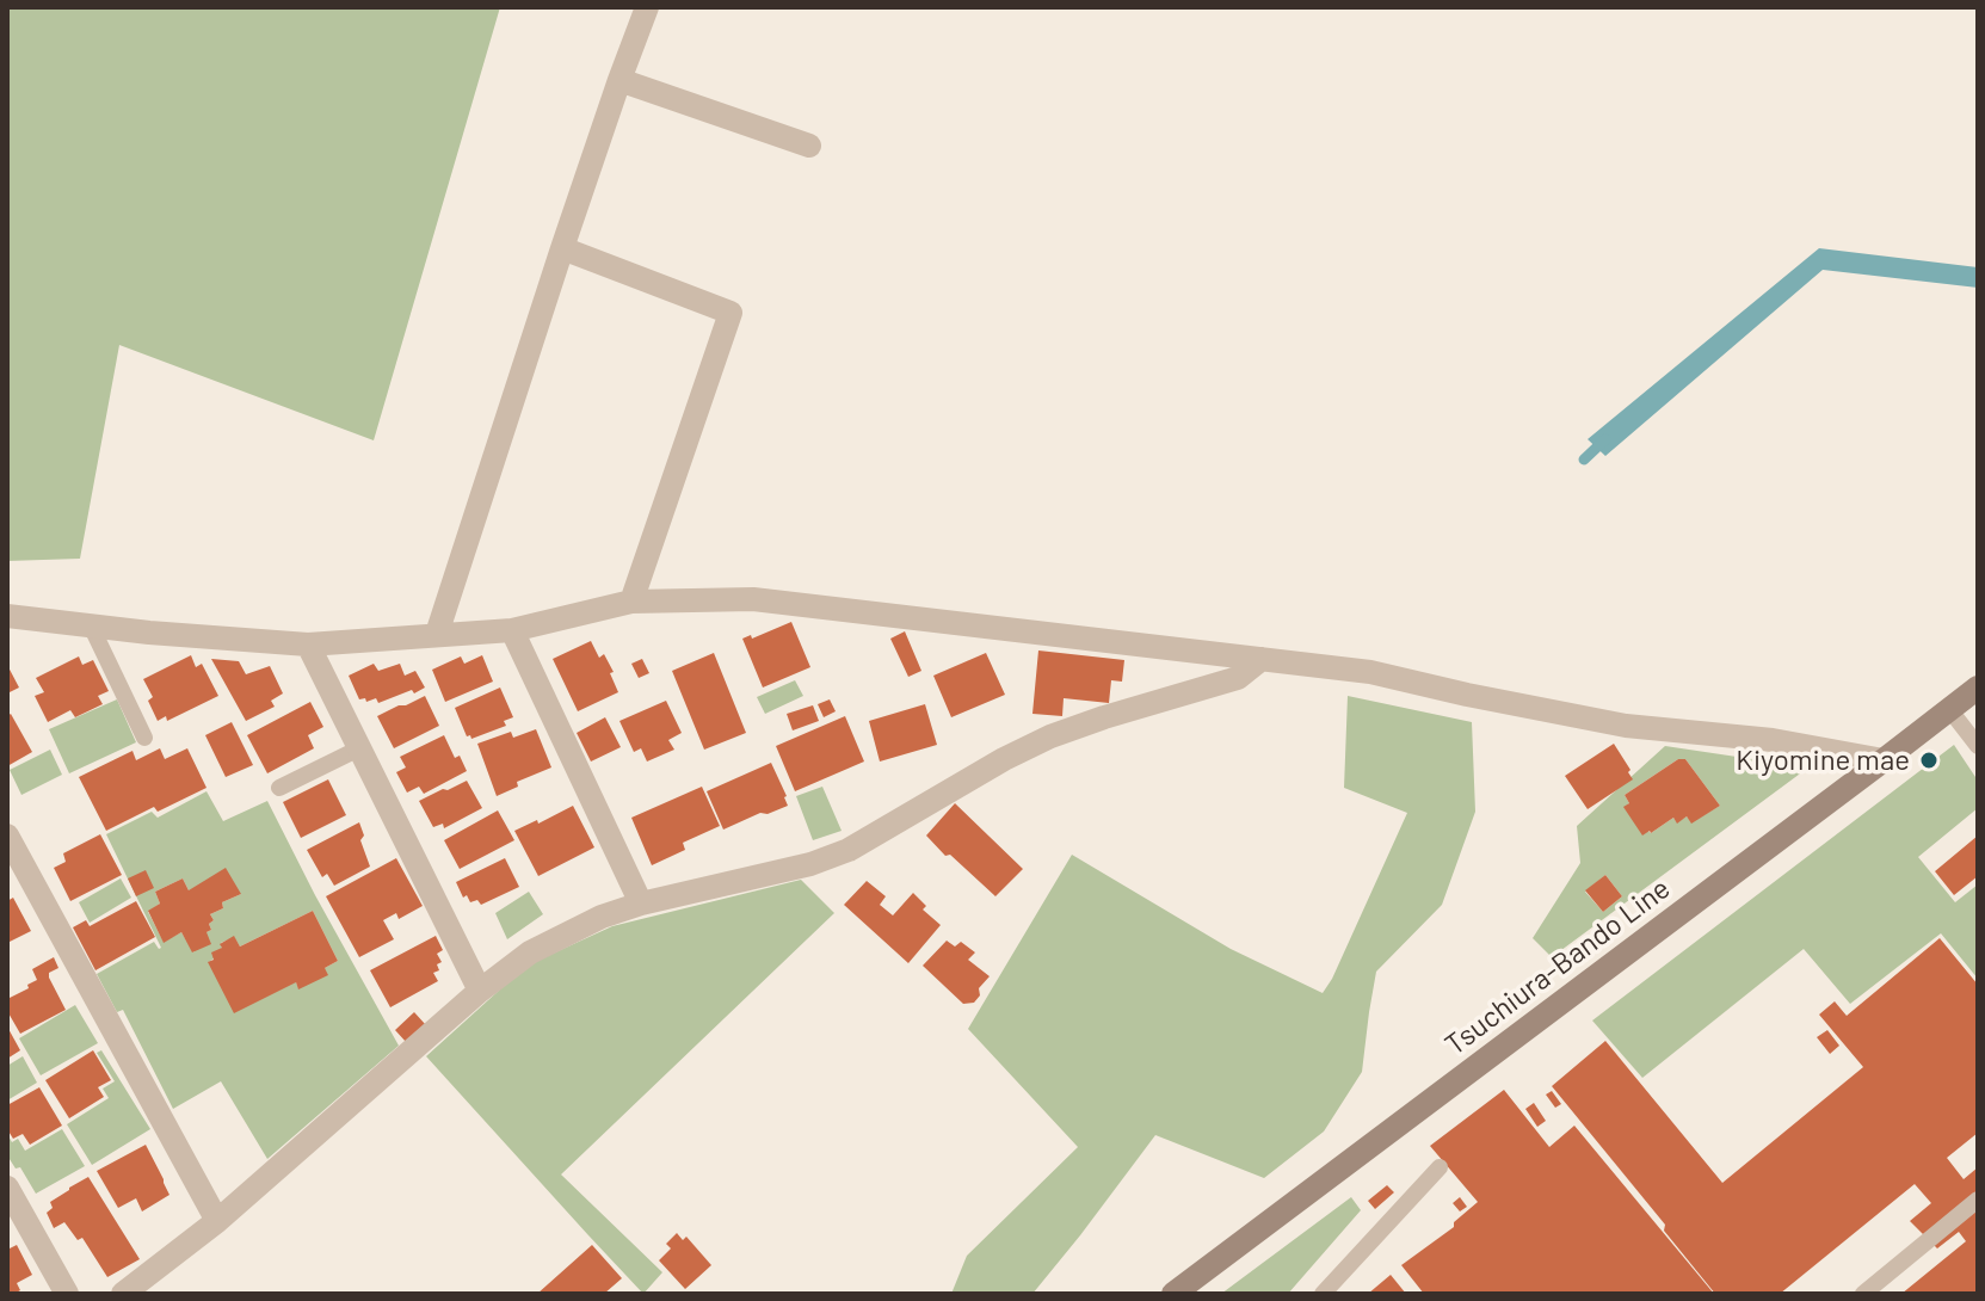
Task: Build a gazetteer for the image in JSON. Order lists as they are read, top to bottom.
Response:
{
  "streets": {
    "main road": ["Tsuchiura-Bando Line"]
  },
  "places": ["Kiyomine mae"]
}
